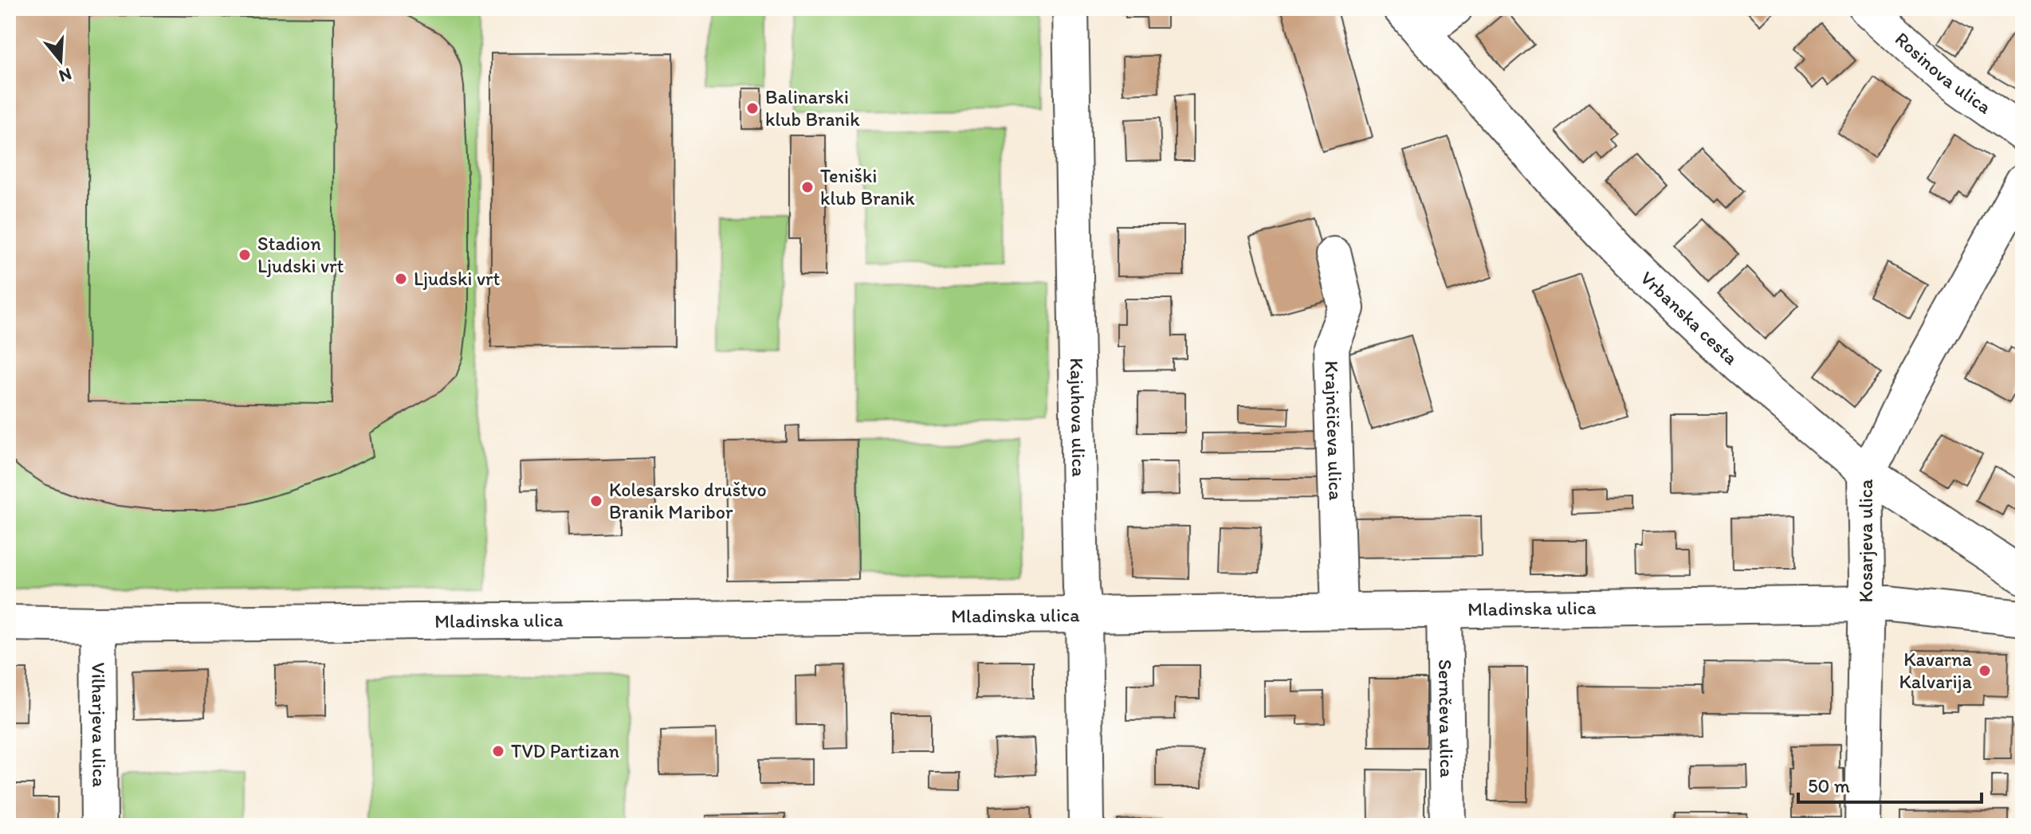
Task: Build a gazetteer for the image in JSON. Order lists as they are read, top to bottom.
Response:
{
  "streets": {
    "street": [
      "Rosinova ulica",
      "Vrbanska cesta",
      "Kajuhova ulica",
      "Krajnčičeva ulica",
      "Kosarjeva ulica",
      "Mladinska ulica",
      "Sernčeva ulica",
      "Vilharjeva ulica"
    ]
  },
  "crossings": [
    ["Vrbanska cesta", "Kosarjeva ulica"],
    ["Kajuhova ulica", "Mladinska ulica"],
    ["Krajnčičeva ulica", "Mladinska ulica"],
    ["Kosarjeva ulica", "Mladinska ulica"],
    ["Mladinska ulica", "Sernčeva ulica"],
    ["Mladinska ulica", "Vilharjeva ulica"]
  ],
  "places": [
    "Balinarski klub Branik",
    "Teniški klub Branik",
    "Stadion Ljudski vrt",
    "Ljudski vrt",
    "Kolesarsko društvo Branik Maribor",
    "Kavarna Kalvarija",
    "TVD Partizan"
  ],
  "scale_bar": "50 m",
  "north": "bottom"
}
